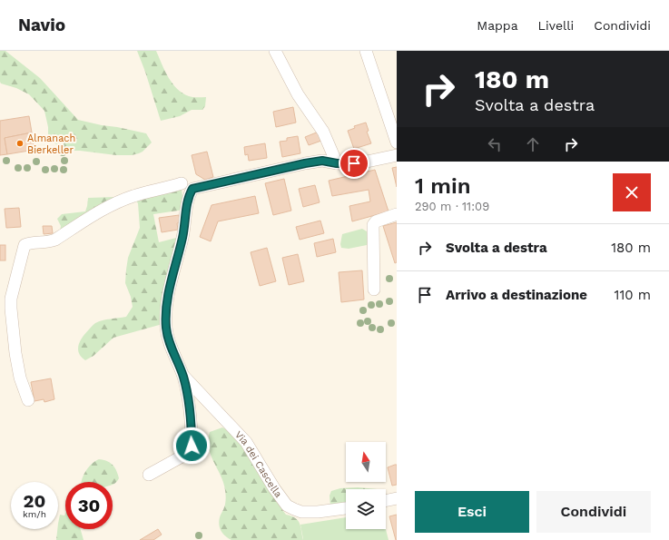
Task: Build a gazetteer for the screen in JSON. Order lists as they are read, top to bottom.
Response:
{
  "streets": {
    "street": ["Via dei Cascella"]
  },
  "places": ["Almanach Bierkeller"],
  "north": "top",
  "page": {
    "header": "Navio",
    "nav": ["Mappa", "Livelli", "Condividi"],
    "turn": ["180 m", "Svolta a destra"],
    "heading": ["1 min", "290 m · 11:09"],
    "list": [
      {
        "name": "Svolta a destra",
        "value": "180 m"
      },
      {
        "name": "Arrivo a destinazione",
        "value": "110 m"
      }
    ],
    "speed": "20 km/h",
    "limit": "30",
    "buttons": ["Esci", "Condividi"]
  }
}
